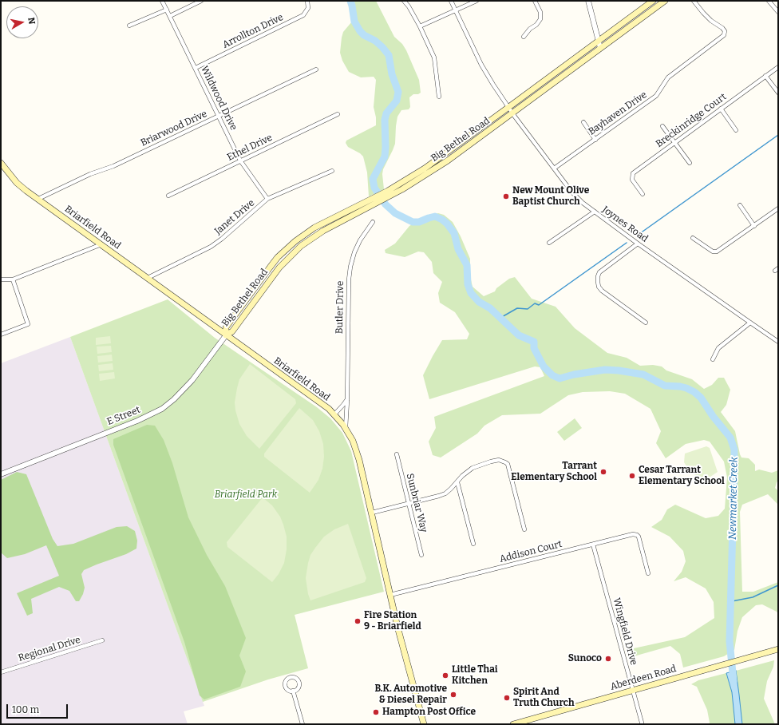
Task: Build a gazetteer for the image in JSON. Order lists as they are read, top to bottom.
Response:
{
  "streets": {
    "main road": ["Big Bethel Road", "Briarfield Road", "Aberdeen Road"],
    "street": [
      "Arrollton Drive",
      "Wildwood Drive",
      "Bayhaven Drive",
      "Breckinridge Court",
      "Briarwood Drive",
      "Ethel Drive",
      "Janet Drive",
      "Joynes Road",
      "Butler Drive",
      "E Street",
      "Sunbriar Way",
      "Addison Court",
      "Wingfield Drive",
      "Regional Drive"
    ]
  },
  "crossings": [
    ["Arrollton Drive", "Wildwood Drive"],
    ["Wildwood Drive", "Briarwood Drive"],
    ["Wildwood Drive", "Ethel Drive"],
    ["Wildwood Drive", "Janet Drive"],
    ["Bayhaven Drive", "Joynes Road"],
    ["Briarwood Drive", "Briarfield Road"],
    ["Big Bethel Road", "Joynes Road"],
    ["Big Bethel Road", "Briarfield Road"],
    ["Big Bethel Road", "E Street"],
    ["Janet Drive", "Briarfield Road"],
    ["Briarfield Road", "Butler Drive"],
    ["Briarfield Road", "E Street"],
    ["Briarfield Road", "Addison Court"],
    ["Addison Court", "Wingfield Drive"],
    ["Wingfield Drive", "Aberdeen Road"]
  ],
  "water": ["Newmarket Creek"],
  "parks": ["Briarfield Park"],
  "places": [
    "New Mount Olive Baptist Church",
    "Tarrant Elementary School",
    "Cesar Tarrant Elementary School",
    "Fire Station 9 - Briarfield",
    "Sunoco",
    "Little Thai Kitchen",
    "B.K. Automotive & Diesel Repair",
    "Spirit And Truth Church",
    "Hampton Post Office"
  ],
  "scale_bar": "100 m",
  "north": "right"
}
